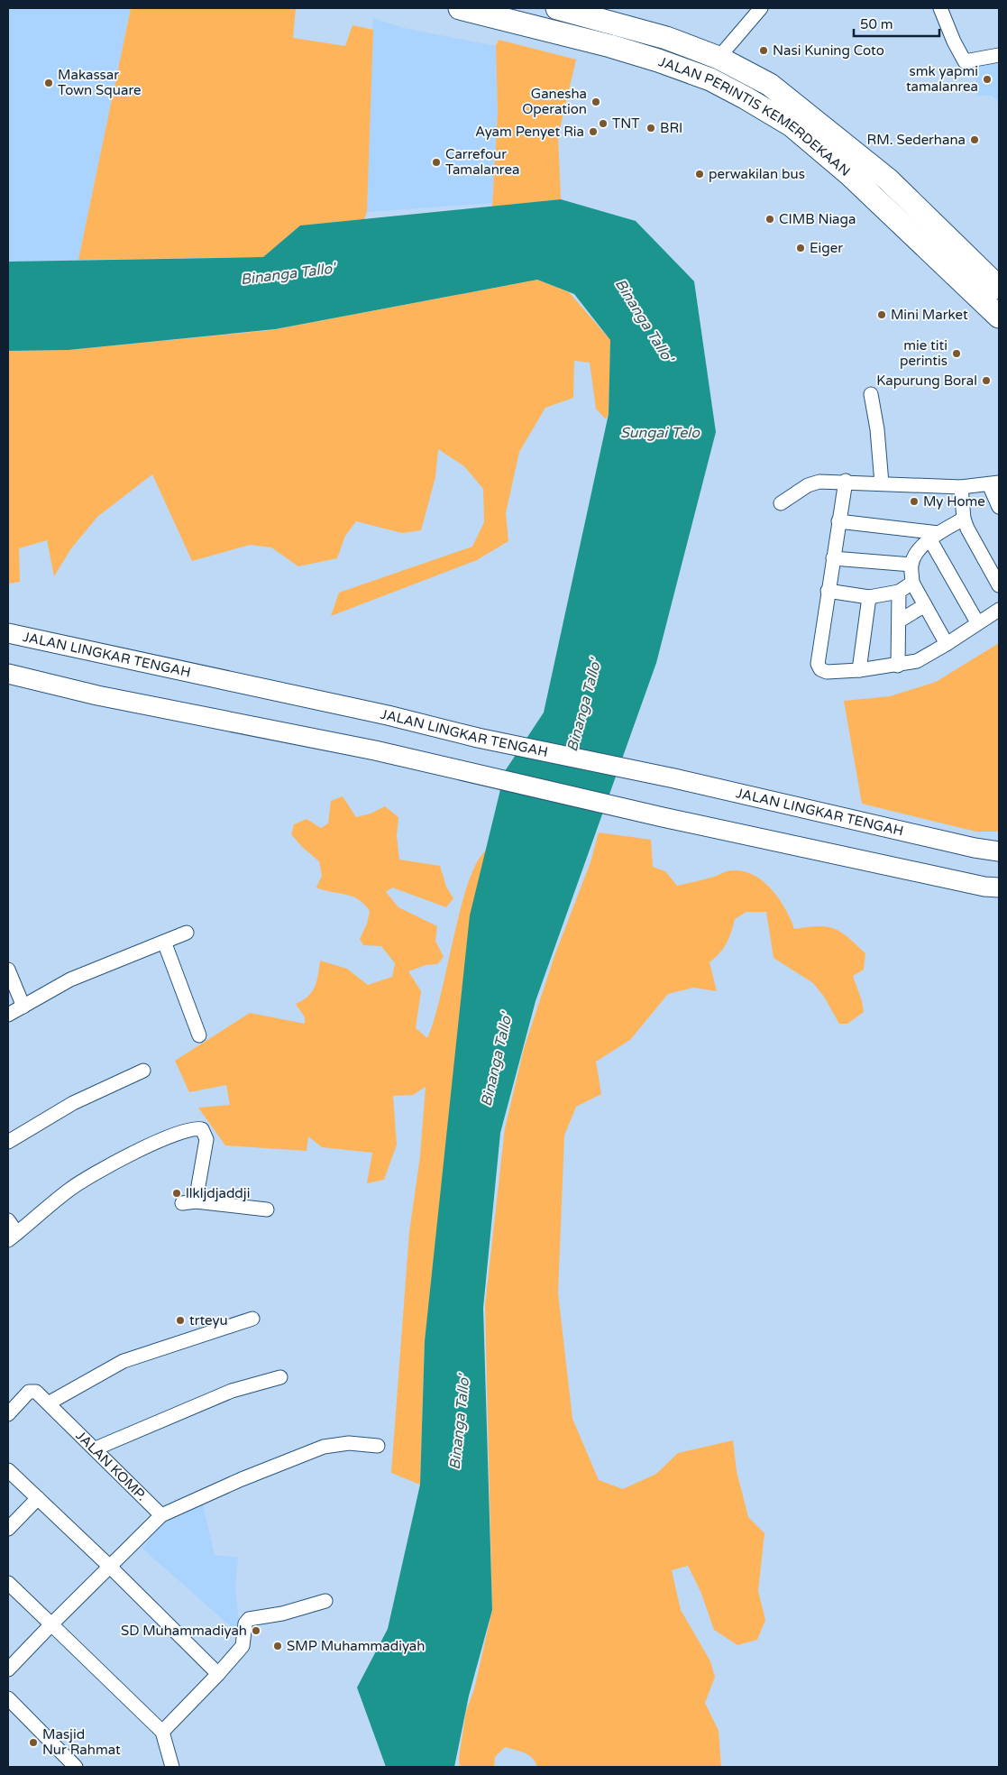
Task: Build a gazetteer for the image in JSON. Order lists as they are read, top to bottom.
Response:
{
  "streets": {
    "highway": ["JALAN PERINTIS KEMERDEKAAN"],
    "main road": ["JALAN LINGKAR TENGAH"],
    "street": ["JALAN KOMP."]
  },
  "water": ["Binanga Tallo'", "Sungai Telo"],
  "places": [
    "Nasi Kuning Coto",
    "smk yapmi tamalanrea",
    "Makassar Town Square",
    "Ganesha Operation",
    "TNT",
    "BRI",
    "Ayam Penyet Ria",
    "RM. Sederhana",
    "Carrefour Tamalanrea",
    "perwakilan bus",
    "CIMB Niaga",
    "Eiger",
    "Mini Market",
    "mie titi perintis",
    "Kapurung Boral",
    "My Home",
    "llkljdjaddji",
    "trteyu",
    "SD Muhammadiyah",
    "SMP Muhammadiyah",
    "Masjid Nur Rahmat"
  ],
  "scale_bar": "50 m"
}
